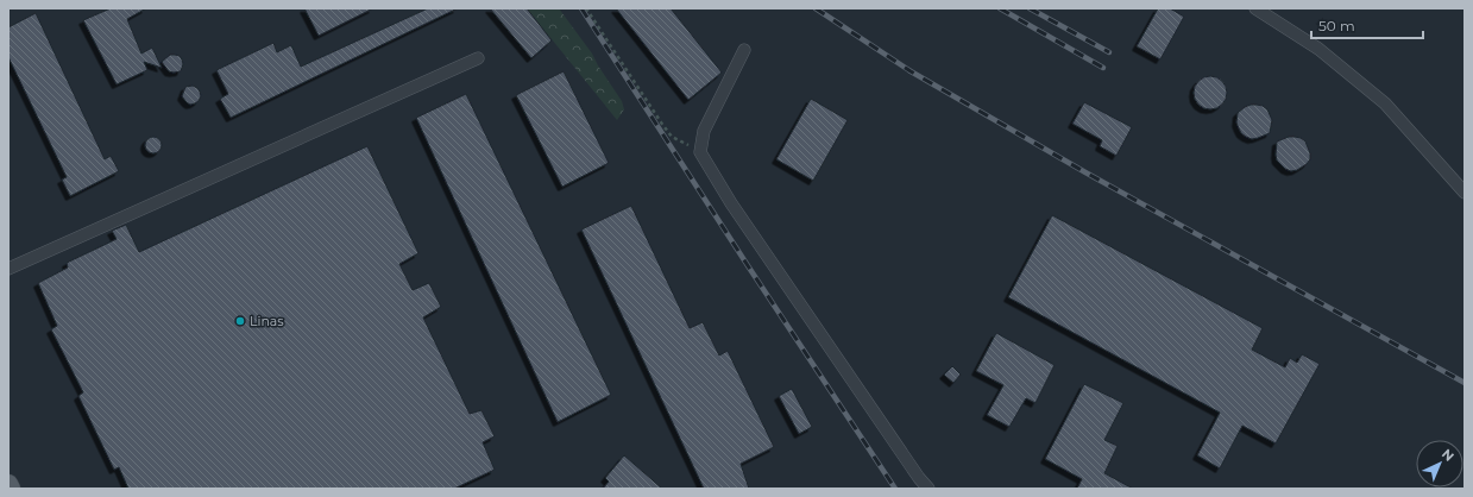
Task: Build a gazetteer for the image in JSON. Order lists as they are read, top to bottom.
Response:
{
  "places": ["Linas"],
  "scale_bar": "50 m",
  "north": "top right"
}
